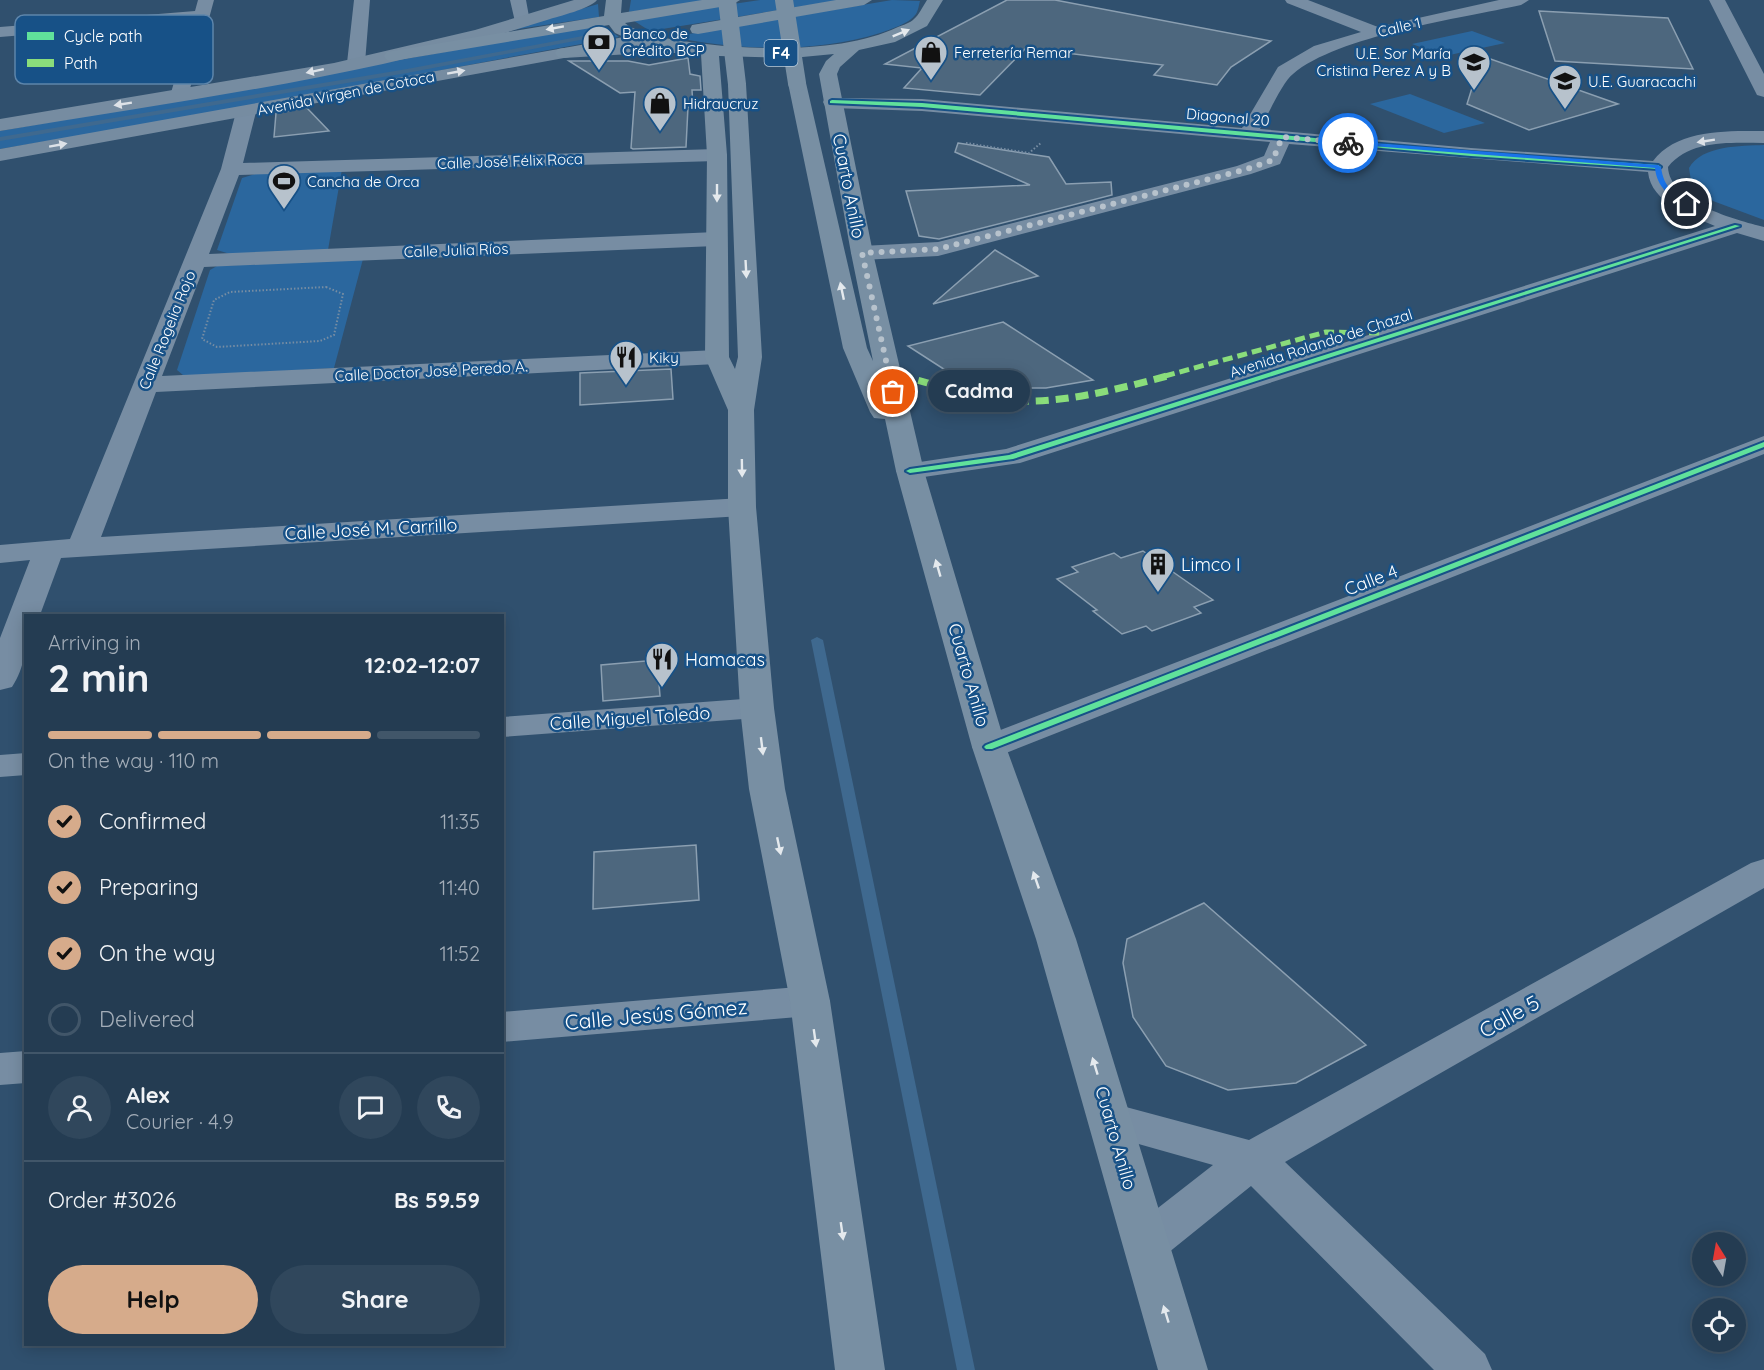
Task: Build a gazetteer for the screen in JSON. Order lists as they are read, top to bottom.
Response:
{
  "streets": {
    "highway": ["F4", "Cuarto Anillo"],
    "main road": ["Avenida Virgen de Cotoca"],
    "street": [
      "Calle 1",
      "Diagonal 20",
      "Calle José Félix Roca",
      "Calle Julia Ríos",
      "Calle Rogelia Rojo",
      "Avenida Rolando de Chazal",
      "Calle Doctor José Peredo A.",
      "Calle José M. Carrillo",
      "Calle 4",
      "Calle Miguel Toledo",
      "Calle Jesús Gómez",
      "Calle 5"
    ]
  },
  "crossings": [
    ["Calle 1", "Diagonal 20"],
    ["F4", "Avenida Virgen de Cotoca"],
    ["Avenida Virgen de Cotoca", "Calle Rogelia Rojo"],
    ["Diagonal 20", "Cuarto Anillo"],
    ["Calle José Félix Roca", "Calle Rogelia Rojo"],
    ["Cuarto Anillo", "Avenida Rolando de Chazal"],
    ["Cuarto Anillo", "Calle 4"],
    ["Cuarto Anillo", "Calle 5"],
    ["Calle Julia Ríos", "Calle Rogelia Rojo"],
    ["Calle Rogelia Rojo", "Calle Doctor José Peredo A."],
    ["Calle Rogelia Rojo", "Calle José M. Carrillo"]
  ],
  "places": {
    "bank": ["Banco de Crédito BCP"],
    "shop": ["Ferretería Remar", "Hidraucruz"],
    "school or university": ["U.E. Sor María Cristina Perez A y B", "U.E. Guaracachi"],
    "sports": ["Cancha de Orca"],
    "restaurant": ["Kiky", "Hamacas"],
    "other": ["Cadma"],
    "building": ["Limco I"]
  },
  "legend": ["Cycle path", "Path"],
  "north": "top",
  "page": {
    "bubble": "Cadma",
    "heading": ["2 min", "Arriving in", "12:02–12:07"],
    "panel": [
      "Alex",
      "Courier · 4.9",
      "Order #3026",
      "Bs 59.59"
    ],
    "bar": "On the way · 110 m",
    "list": [
      ["Confirmed", "11:35"],
      ["Preparing", "11:40"],
      ["On the way", "11:52"],
      "Delivered"
    ],
    "buttons": ["Help", "Share"]
  }
}
